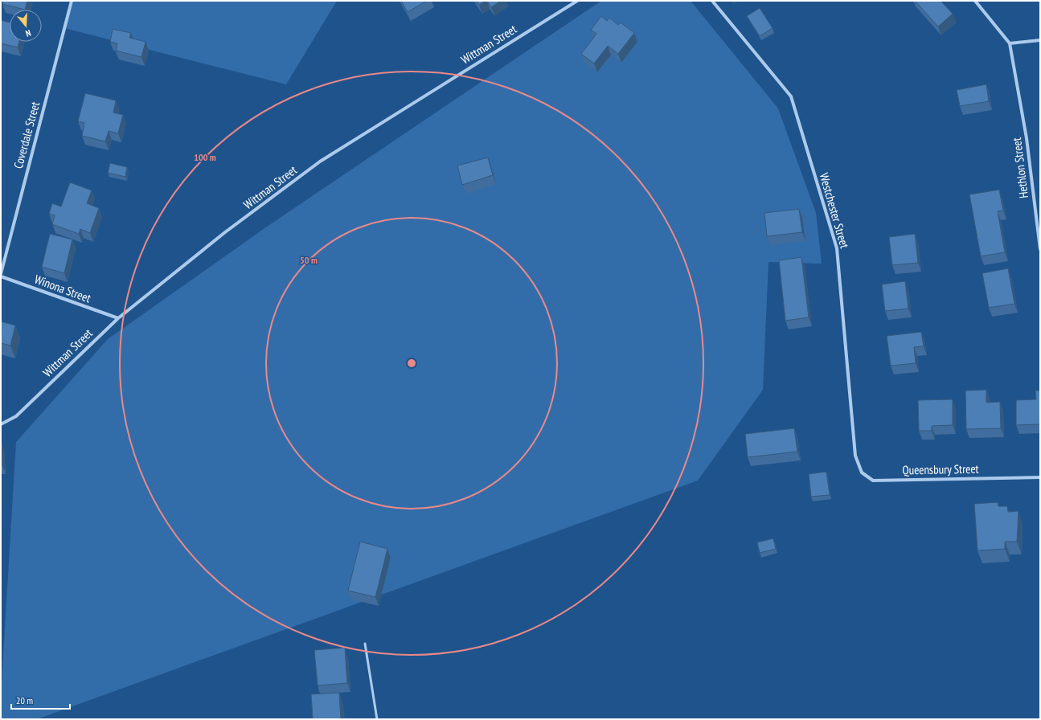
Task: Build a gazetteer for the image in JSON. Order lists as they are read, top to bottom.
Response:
{
  "streets": {
    "street": [
      "Wittman Street",
      "Coverdale Street",
      "Hethlon Street",
      "Westchester Street",
      "Winona Street",
      "Queensbury Street"
    ]
  },
  "crossings": [
    ["Wittman Street", "Winona Street"],
    ["Coverdale Street", "Winona Street"],
    ["Westchester Street", "Queensbury Street"]
  ],
  "scale_bar": "20 m",
  "north": "bottom",
  "rings": ["100 m", "50 m"]
}
